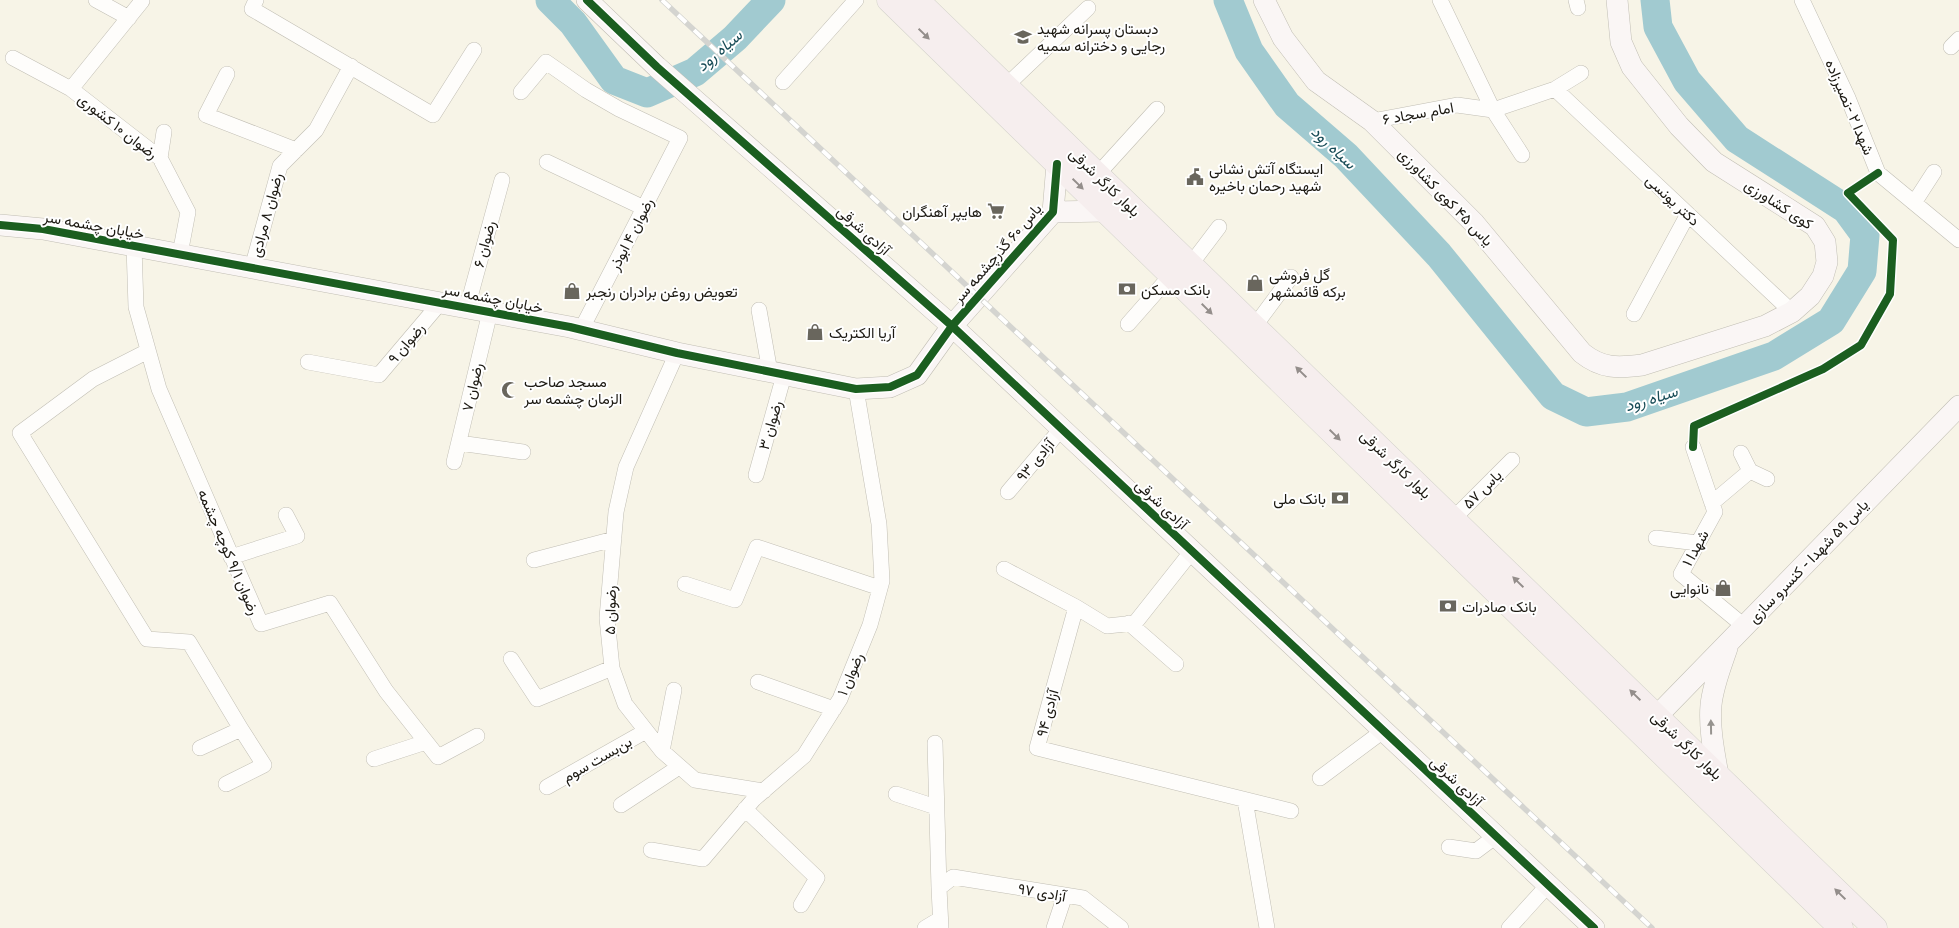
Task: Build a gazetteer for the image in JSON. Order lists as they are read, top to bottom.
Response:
{
  "streets": {
    "main road": ["بلوار کارگر شرقی"],
    "street": [
      "شهدا ۲ -نصیرزاده",
      "امام سجاد ۶",
      "رضوان ۱۰ کشوری",
      "یاس ۴۵ کوی کشاورزی",
      "دکتر یونسی",
      "کوی کشاورزی",
      "رضوان ۸ مرادی",
      "خیابان چشمه سر",
      "آزادی شرقی",
      "رضوان ۴ ابوذر",
      "رضوان ۶",
      "یاس ۶۰ گذرچشمه سر",
      "رضوان ۹",
      "رضوان ۷",
      "رضوان ۳",
      "آزادی ۹۳",
      "یاس ۵۷",
      "شهدا ۱",
      "رضوان ۹/۱ کوچه چشمه",
      "یاس ۵۹ شهدا - کنسرو سازی",
      "رضوان ۵",
      "رضوان ۱",
      "آزادی ۹۴",
      "بن‌بست سوم",
      "آزادی ۹۷"
    ]
  },
  "crossings": [
    ["امام سجاد ۶", "یاس ۴۵ کوی کشاورزی"],
    ["رضوان ۱۰ کشوری", "خیابان چشمه سر"],
    ["بلوار کارگر شرقی", "یاس ۶۰ گذرچشمه سر"],
    ["بلوار کارگر شرقی", "یاس ۵۷"],
    ["بلوار کارگر شرقی", "یاس ۵۹ شهدا - کنسرو سازی"],
    ["یاس ۴۵ کوی کشاورزی", "کوی کشاورزی"],
    ["دکتر یونسی", "کوی کشاورزی"],
    ["رضوان ۸ مرادی", "خیابان چشمه سر"],
    ["خیابان چشمه سر", "آزادی شرقی"],
    ["خیابان چشمه سر", "رضوان ۴ ابوذر"],
    ["خیابان چشمه سر", "رضوان ۶"],
    ["خیابان چشمه سر", "یاس ۶۰ گذرچشمه سر"],
    ["خیابان چشمه سر", "رضوان ۹"],
    ["خیابان چشمه سر", "رضوان ۷"],
    ["خیابان چشمه سر", "رضوان ۳"],
    ["خیابان چشمه سر", "رضوان ۹/۱ کوچه چشمه"],
    ["خیابان چشمه سر", "رضوان ۵"],
    ["خیابان چشمه سر", "رضوان ۱"],
    ["آزادی شرقی", "یاس ۶۰ گذرچشمه سر"],
    ["آزادی شرقی", "آزادی ۹۳"],
    ["شهدا ۱", "یاس ۵۹ شهدا - کنسرو سازی"],
    ["رضوان ۵", "رضوان ۱"],
    ["رضوان ۵", "بن‌بست سوم"]
  ],
  "water": ["سیاه رود"],
  "places": {
    "school or university": ["دبستان پسرانه شهید رجایی و دخترانه سمیه"],
    "public building": ["ایستگاه آتش نشانی شهید رحمان باخیره"],
    "supermarket": ["هایپر آهنگران"],
    "shop": [
      "گل فروشی برکه قائمشهر",
      "تعویض روغن برادران رنجبر",
      "آریا الکتریک",
      "نانوایی"
    ],
    "bank": ["بانک مسکن", "بانک ملی", "بانک صادرات"],
    "mosque": ["مسجد صاحب الزمان چشمه سر"]
  }
}
